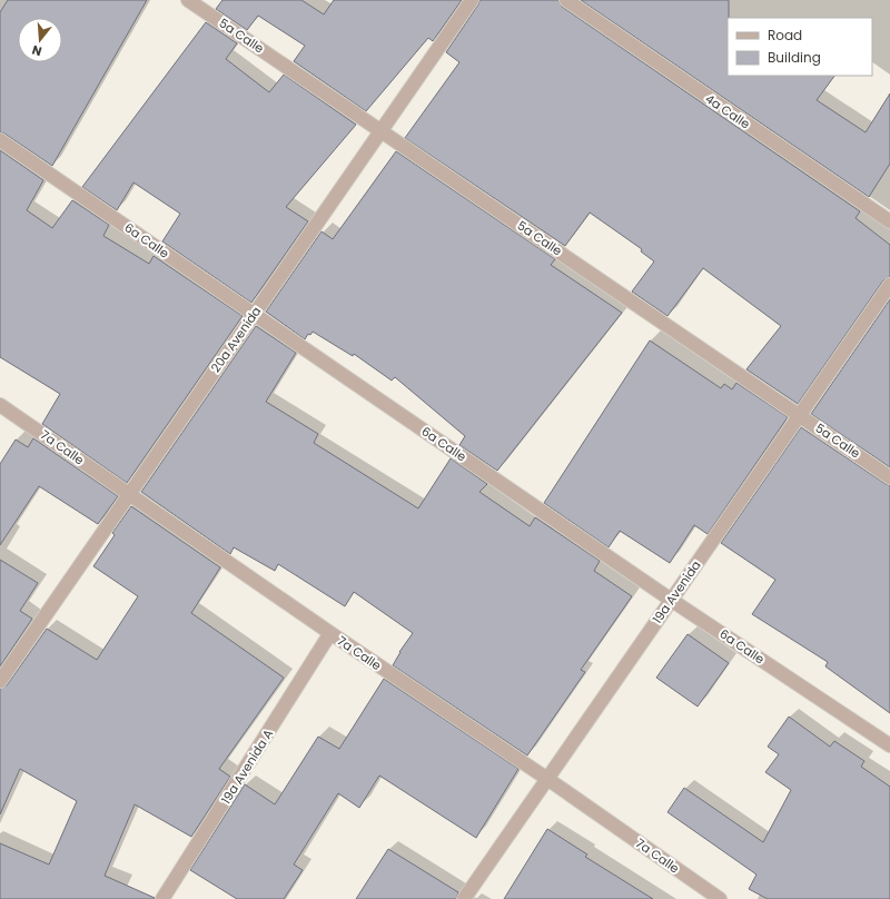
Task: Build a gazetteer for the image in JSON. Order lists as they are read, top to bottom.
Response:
{
  "streets": {
    "street": [
      "5a Calle",
      "4a Calle",
      "6a Calle",
      "20a Avenida",
      "7a Calle",
      "19a Avenida",
      "19a Avenida A"
    ]
  },
  "crossings": [
    ["5a Calle", "20a Avenida"],
    ["5a Calle", "19a Avenida"],
    ["6a Calle", "20a Avenida"],
    ["6a Calle", "19a Avenida"],
    ["20a Avenida", "7a Calle"],
    ["7a Calle", "19a Avenida"],
    ["7a Calle", "19a Avenida A"]
  ],
  "legend": ["Road", "Building"],
  "north": "bottom"
}
